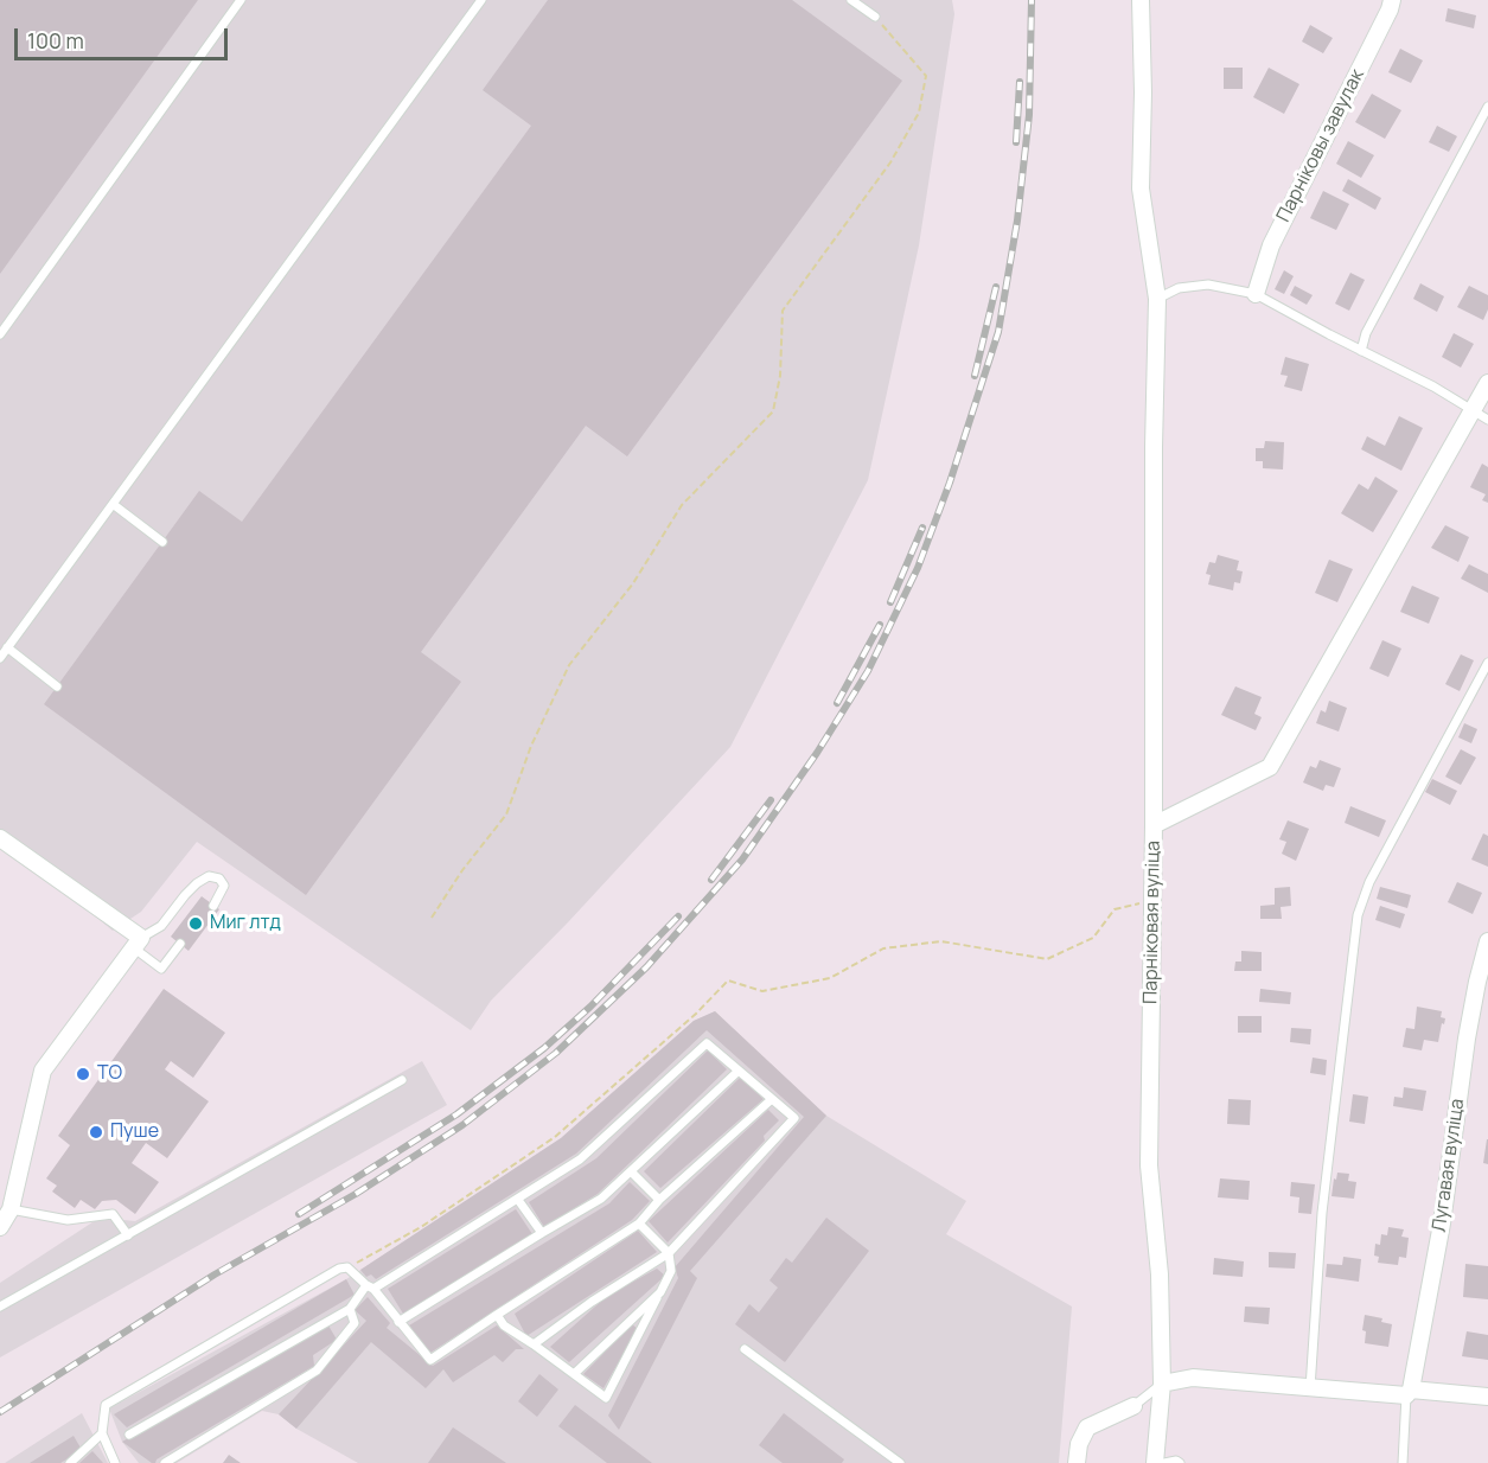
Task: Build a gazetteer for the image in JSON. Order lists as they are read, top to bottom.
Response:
{
  "streets": {
    "street": ["Парніковы завулак", "Парніковая вуліца", "Лугавая вуліца"]
  },
  "places": ["Миг лтд", "ТО", "Пуше"],
  "scale_bar": "100 m"
}
